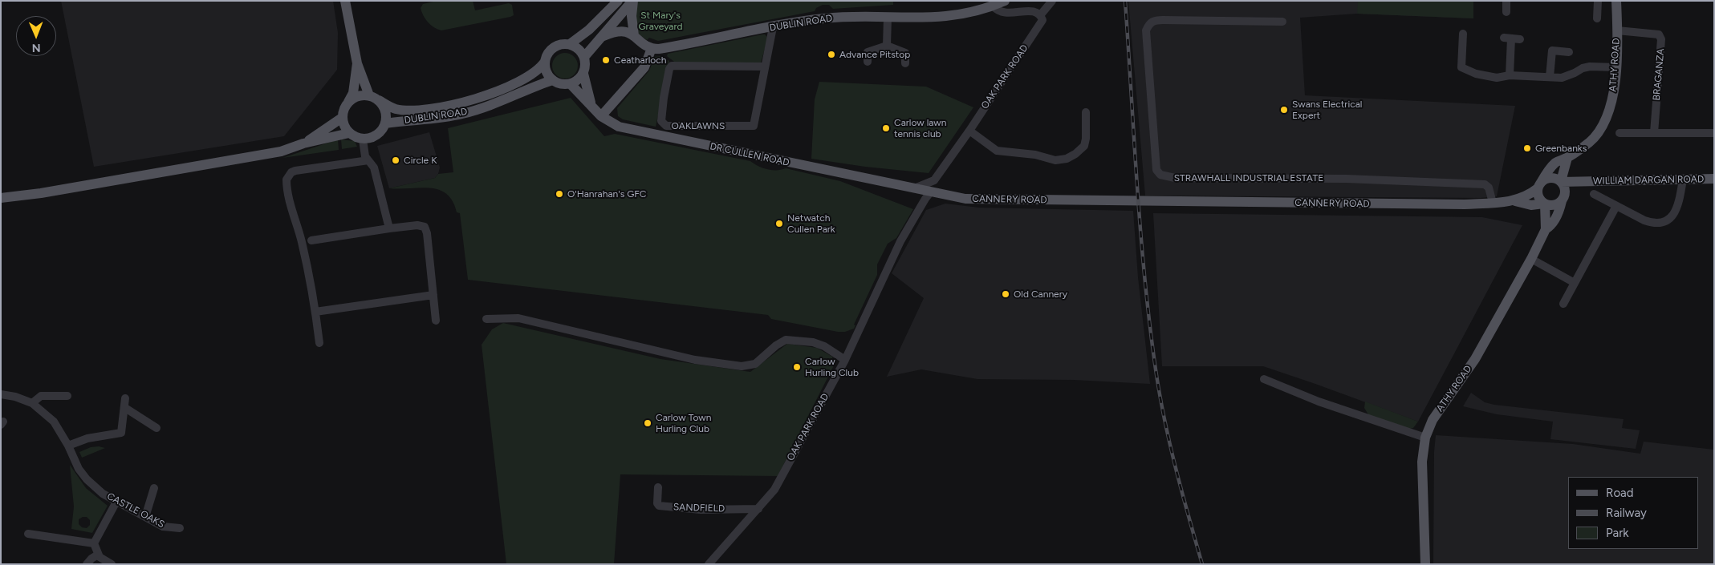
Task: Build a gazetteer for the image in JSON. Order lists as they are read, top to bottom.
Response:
{
  "streets": {
    "main road": [
      "DUBLIN ROAD",
      "ATHY ROAD",
      "DR CULLEN ROAD",
      "WILLIAM DARGAN ROAD",
      "CANNERY ROAD"
    ],
    "street": [
      "BRAGANZA",
      "OAK PARK ROAD",
      "OAKLAWNS",
      "STRAWHALL INDUSTRIAL ESTATE",
      "SANDFIELD",
      "CASTLE OAKS"
    ]
  },
  "crossings": [
    ["DUBLIN ROAD", "OAKLAWNS"],
    ["DUBLIN ROAD", "DR CULLEN ROAD"],
    ["ATHY ROAD", "BRAGANZA"],
    ["ATHY ROAD", "WILLIAM DARGAN ROAD"],
    ["ATHY ROAD", "CANNERY ROAD"],
    ["OAK PARK ROAD", "DR CULLEN ROAD"],
    ["OAK PARK ROAD", "CANNERY ROAD"],
    ["OAK PARK ROAD", "SANDFIELD"],
    ["DR CULLEN ROAD", "CANNERY ROAD"],
    ["STRAWHALL INDUSTRIAL ESTATE", "CANNERY ROAD"],
    ["WILLIAM DARGAN ROAD", "CANNERY ROAD"]
  ],
  "parks": ["St Mary's Graveyard"],
  "places": [
    "Advance Pitstop",
    "Ceatharloch",
    "Swans Electrical Expert",
    "Carlow lawn tennis club",
    "Greenbanks",
    "Circle K",
    "O'Hanrahan's GFC",
    "Netwatch Cullen Park",
    "Old Cannery",
    "Carlow Hurling Club",
    "Carlow Town Hurling Club"
  ],
  "legend": ["Road", "Railway", "Park"],
  "north": "bottom"
}
